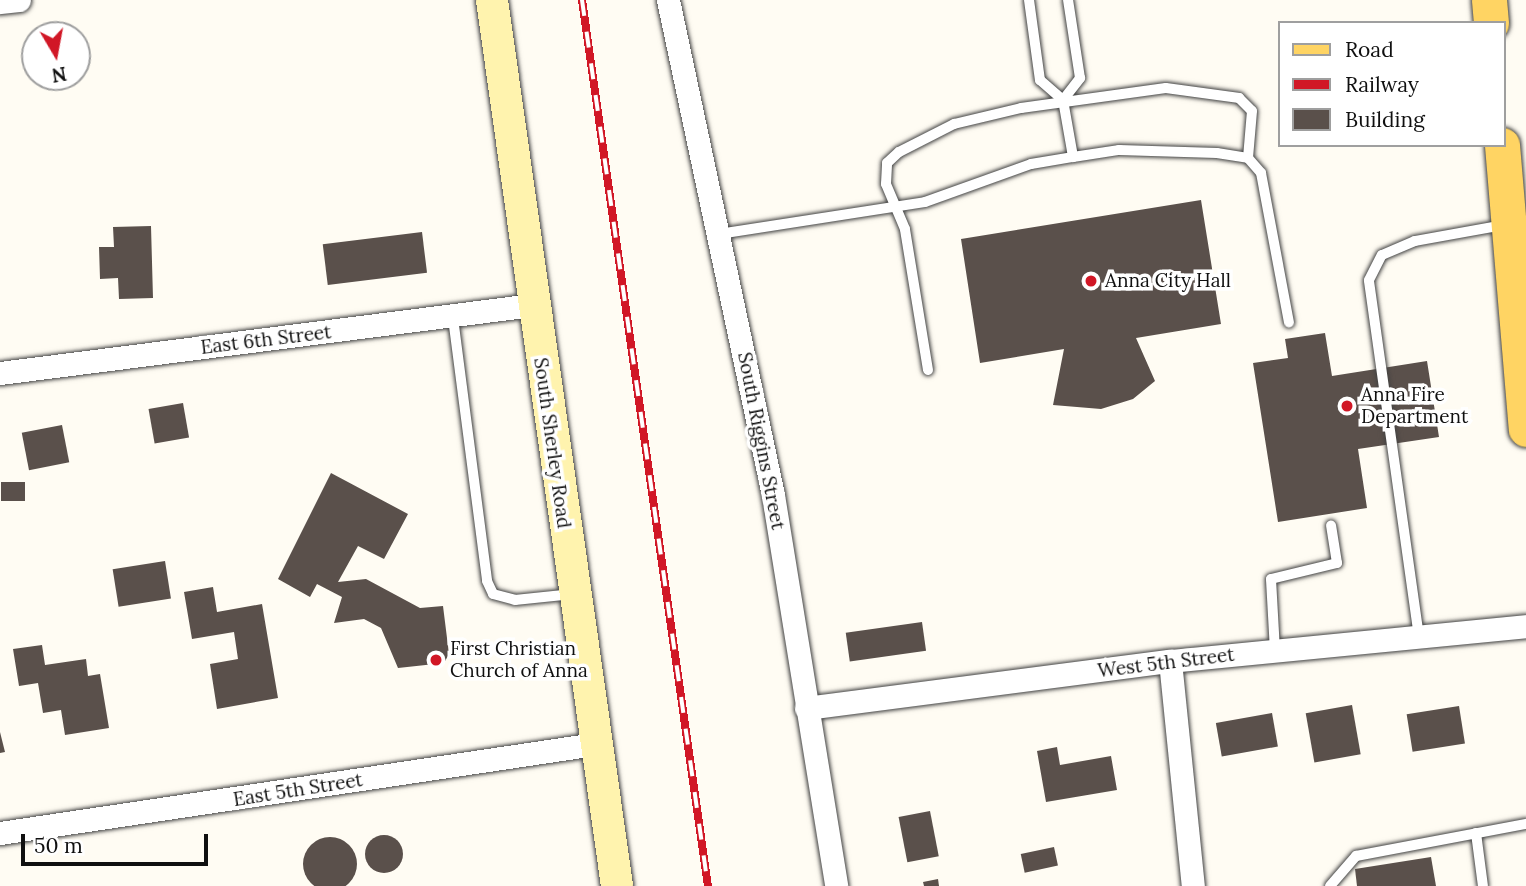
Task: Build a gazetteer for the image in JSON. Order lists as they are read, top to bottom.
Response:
{
  "streets": {
    "street": [
      "East 6th Street",
      "South Riggins Street",
      "South Sherley Road",
      "West 5th Street",
      "East 5th Street"
    ]
  },
  "crossings": [
    ["East 6th Street", "South Sherley Road"],
    ["South Riggins Street", "West 5th Street"],
    ["South Sherley Road", "East 5th Street"]
  ],
  "places": ["Anna City Hall", "Anna Fire Department", "First Christian Church of Anna"],
  "legend": ["Road", "Railway", "Building"],
  "scale_bar": "50 m",
  "north": "bottom"
}
